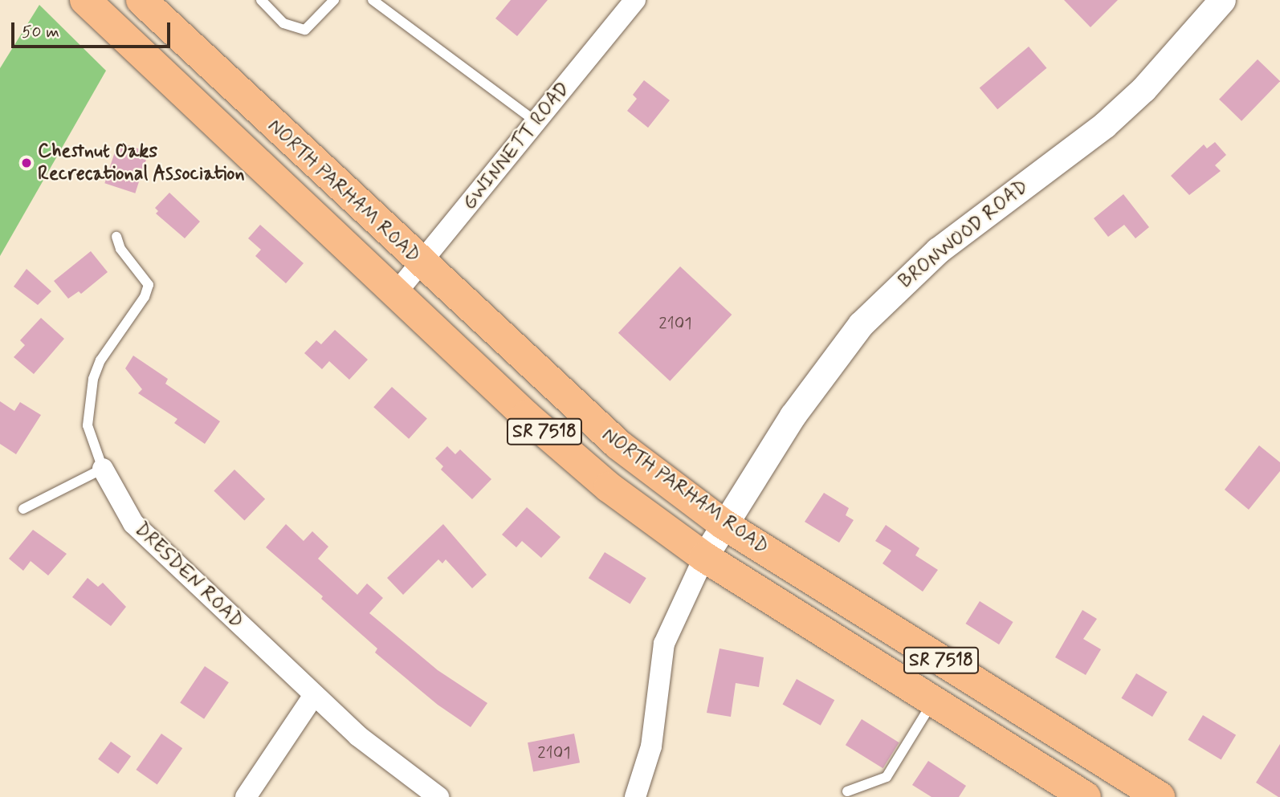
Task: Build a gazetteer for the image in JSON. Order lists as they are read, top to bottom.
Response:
{
  "streets": {
    "highway": ["NORTH PARHAM ROAD", "SR 7518"],
    "street": ["GWINNETT ROAD", "BRONWOOD ROAD", "DRESDEN ROAD"]
  },
  "crossings": [
    ["GWINNETT ROAD", "NORTH PARHAM ROAD"],
    ["NORTH PARHAM ROAD", "BRONWOOD ROAD"]
  ],
  "places": ["Chestnut Oaks Recrecational Association"],
  "house_numbers": ["2101", "2101"],
  "scale_bar": "50 m"
}
